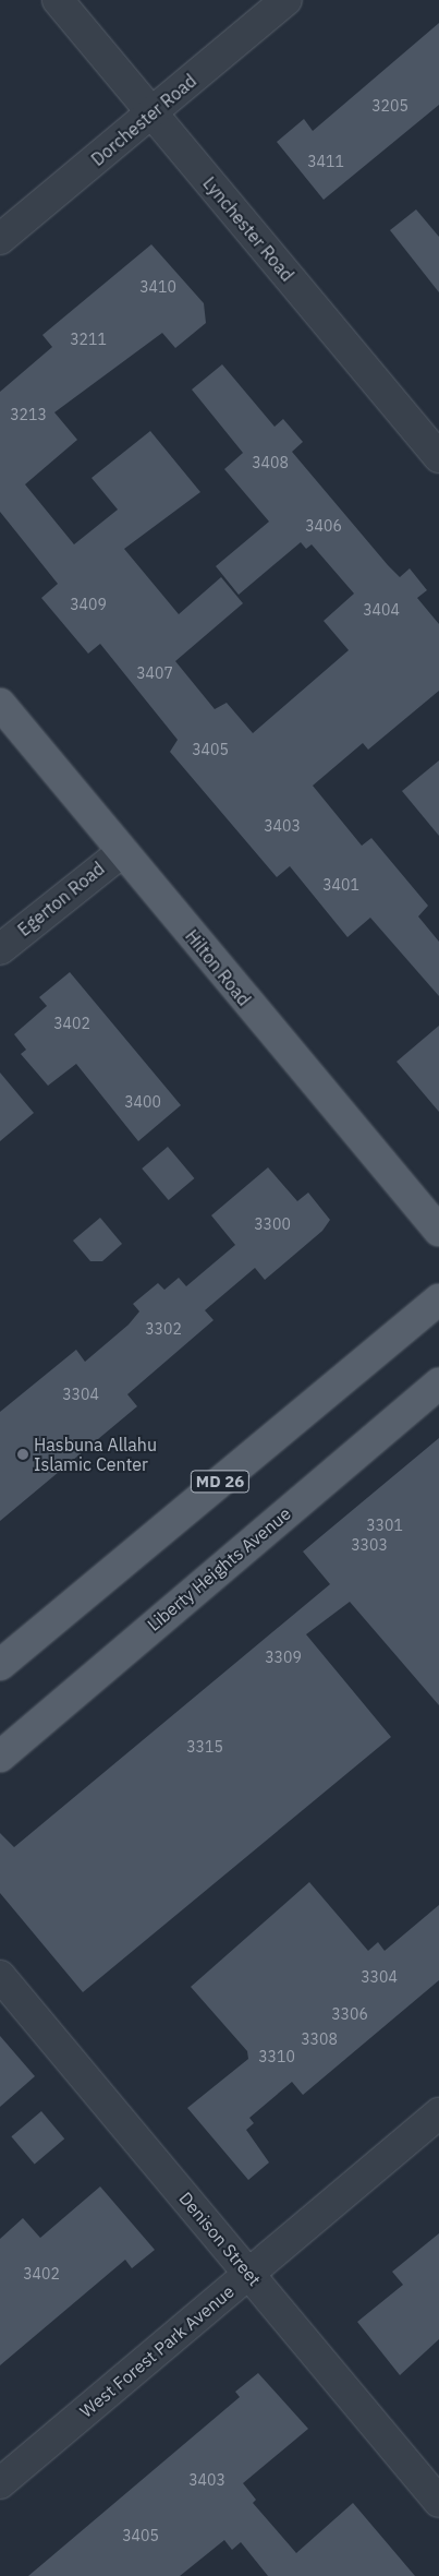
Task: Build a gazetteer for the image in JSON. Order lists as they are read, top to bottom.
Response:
{
  "streets": {
    "main road": ["Hilton Road", "MD 26", "Liberty Heights Avenue"],
    "street": [
      "Dorchester Road",
      "Lynchester Road",
      "Egerton Road",
      "Denison Street",
      "West Forest Park Avenue"
    ]
  },
  "crossings": [
    ["Dorchester Road", "Lynchester Road"],
    ["Egerton Road", "Hilton Road"],
    ["Denison Street", "West Forest Park Avenue"]
  ],
  "places": ["Hasbuna Allahu Islamic Center"],
  "house_numbers": [
    "3205",
    "3411",
    "3410",
    "3211",
    "3213",
    "3408",
    "3406",
    "3409",
    "3404",
    "3407",
    "3405",
    "3403",
    "3401",
    "3402",
    "3400",
    "3300",
    "3302",
    "3304",
    "3301",
    "3303",
    "3309",
    "3315",
    "3304",
    "3306",
    "3308",
    "3310",
    "3402",
    "3403",
    "3405"
  ]
}
